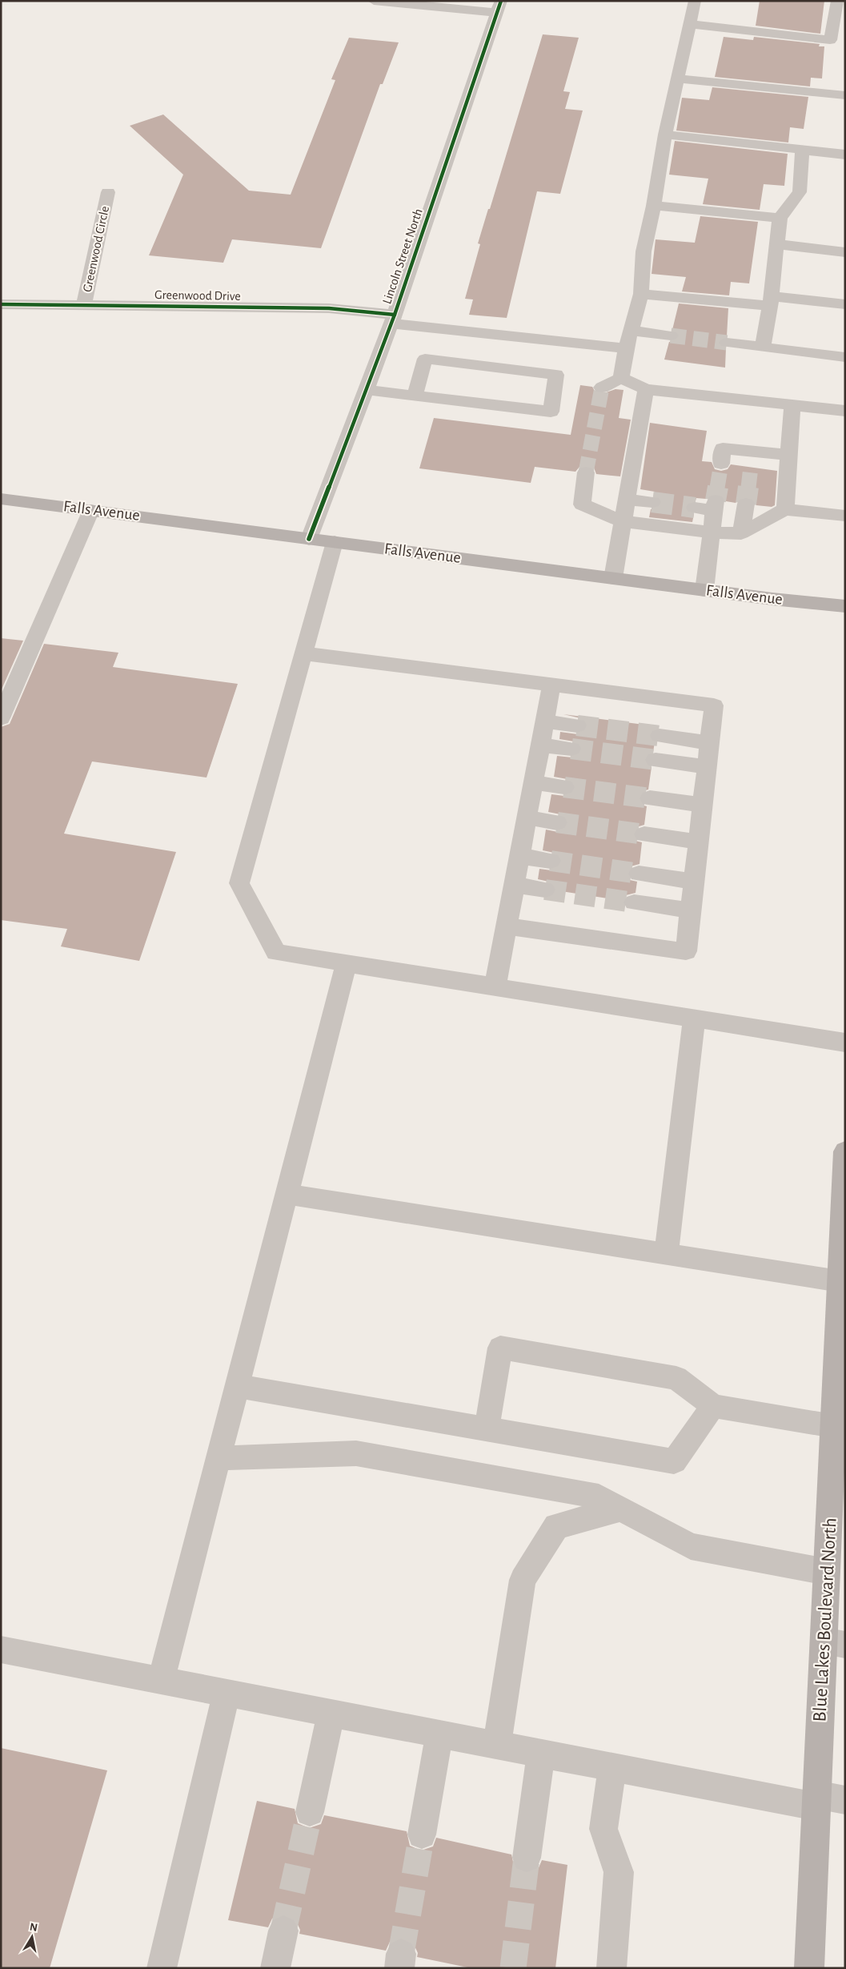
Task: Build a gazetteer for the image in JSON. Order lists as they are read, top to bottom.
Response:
{
  "streets": {
    "main road": ["Falls Avenue", "Blue Lakes Boulevard North"],
    "street": ["Greenwood Circle", "Lincoln Street North", "Greenwood Drive"]
  },
  "crossings": [
    ["Greenwood Circle", "Greenwood Drive"],
    ["Lincoln Street North", "Greenwood Drive"],
    ["Lincoln Street North", "Falls Avenue"]
  ],
  "north": "top"
}
